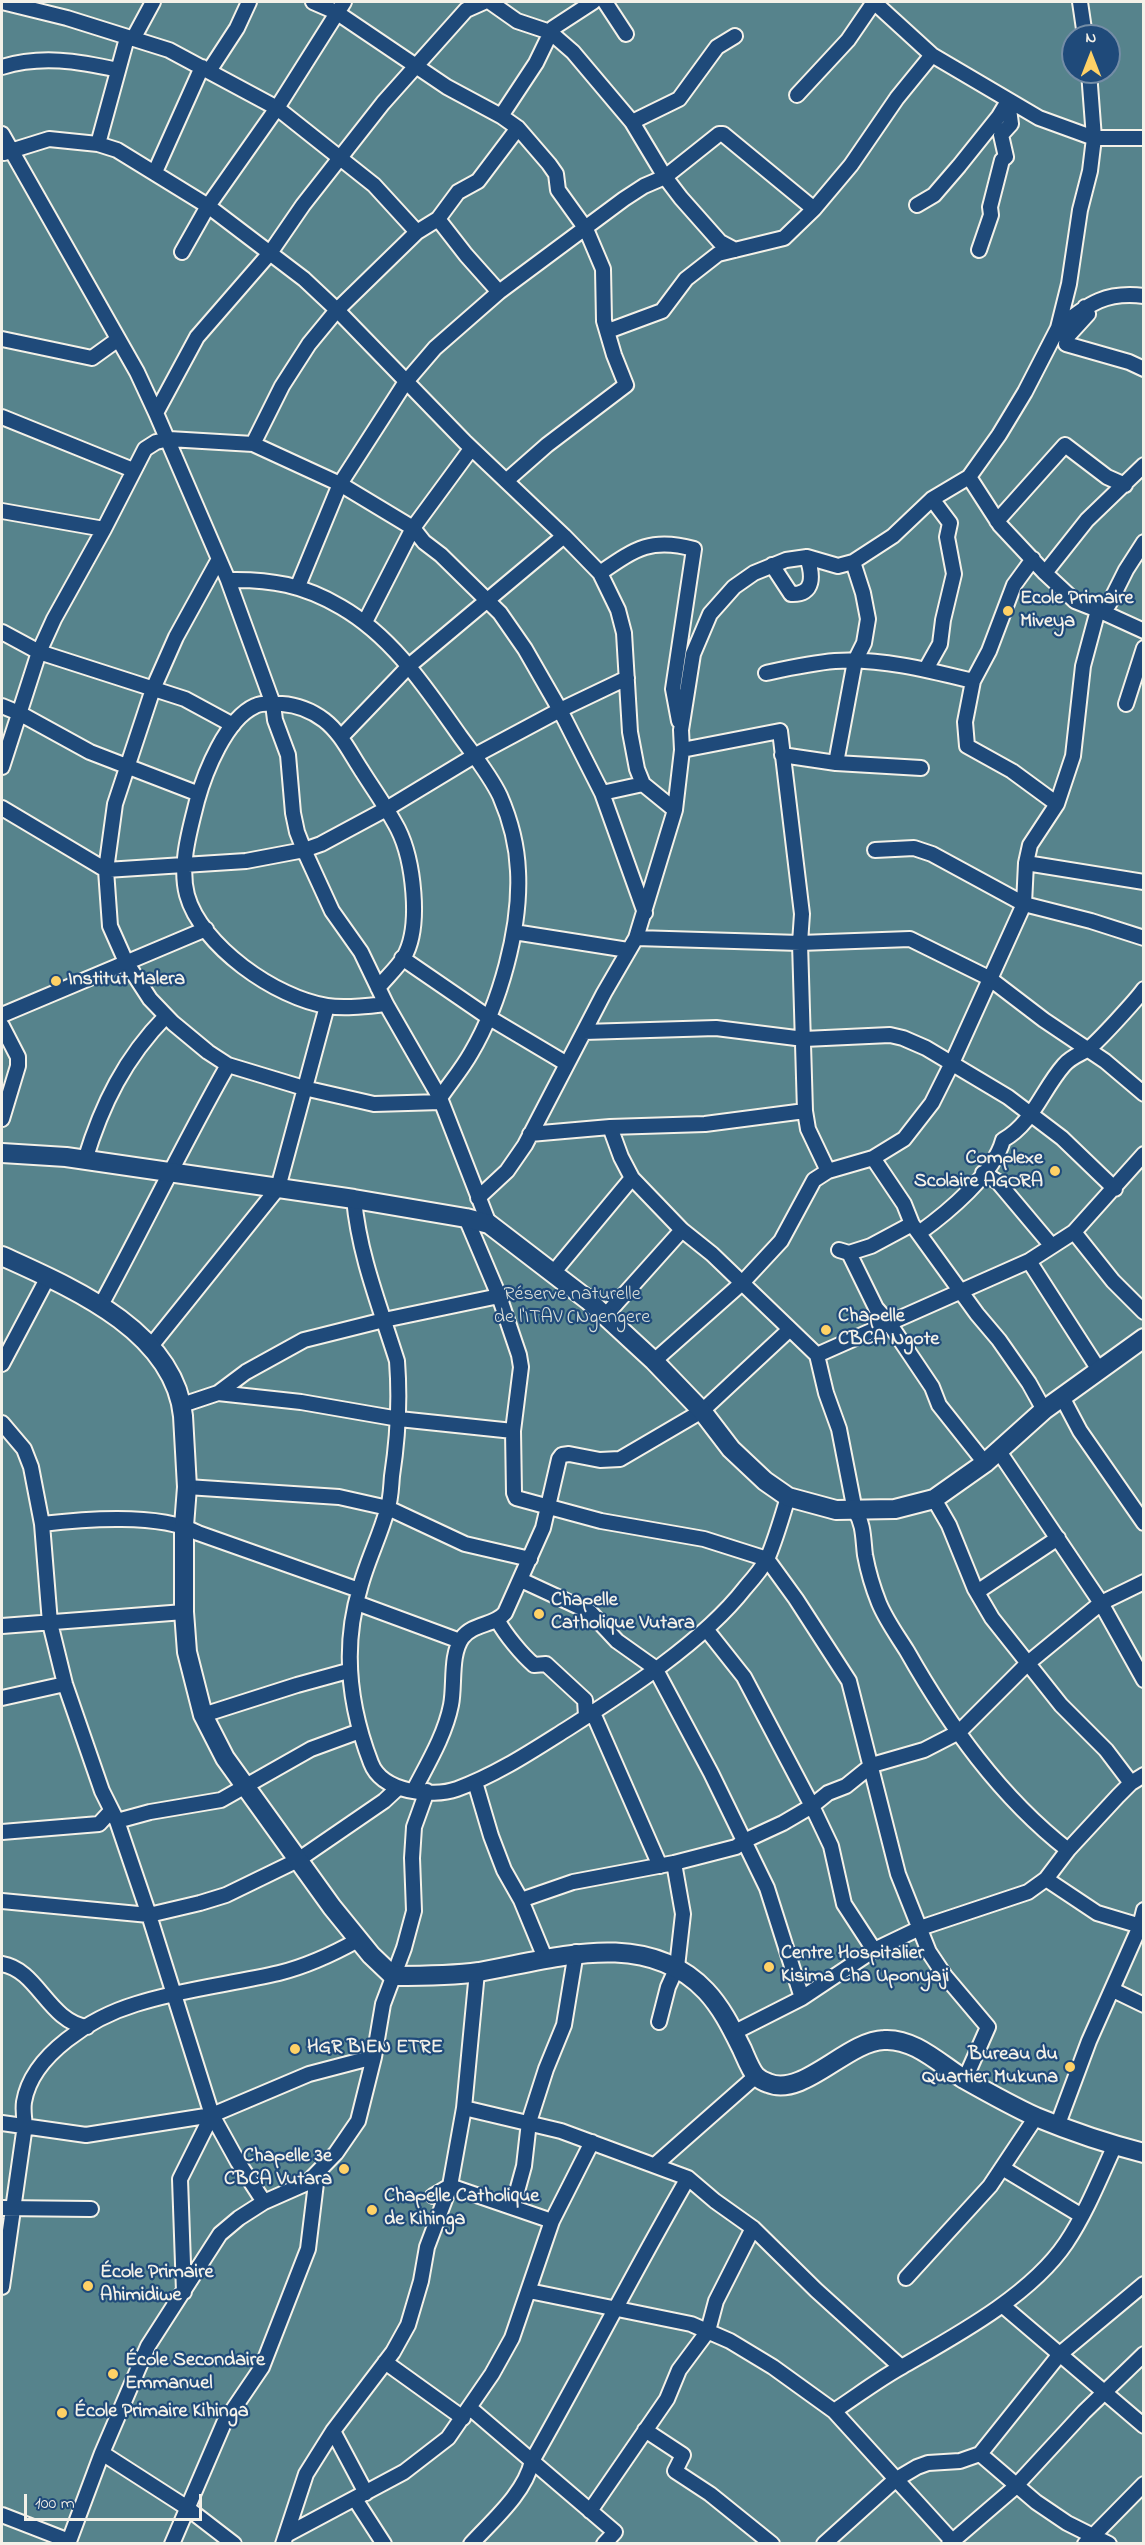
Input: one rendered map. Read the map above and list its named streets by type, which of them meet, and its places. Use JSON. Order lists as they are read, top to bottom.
{
  "parks": ["Réserve naturelle de l'ITAV (Ngengere"],
  "places": [
    "Ecole Primaire Miveya",
    "Institut Malera",
    "Complexe Scolaire AGORA",
    "Chapelle CBCA Ngote",
    "Chapelle Catholique Vutara",
    "Centre Hospitalier Kisima Cha Uponyaji",
    "HGR BIEN ETRE",
    "Bureau du Quartier Mukuna",
    "Chapelle 3e CBCA Vutara",
    "Chapelle Catholique de Kihinga",
    "École Primaire Ahimidiwe",
    "École Secondaire Emmanuel",
    "École Primaire Kihinga"
  ],
  "scale_bar": "100 m",
  "north": "top"
}
